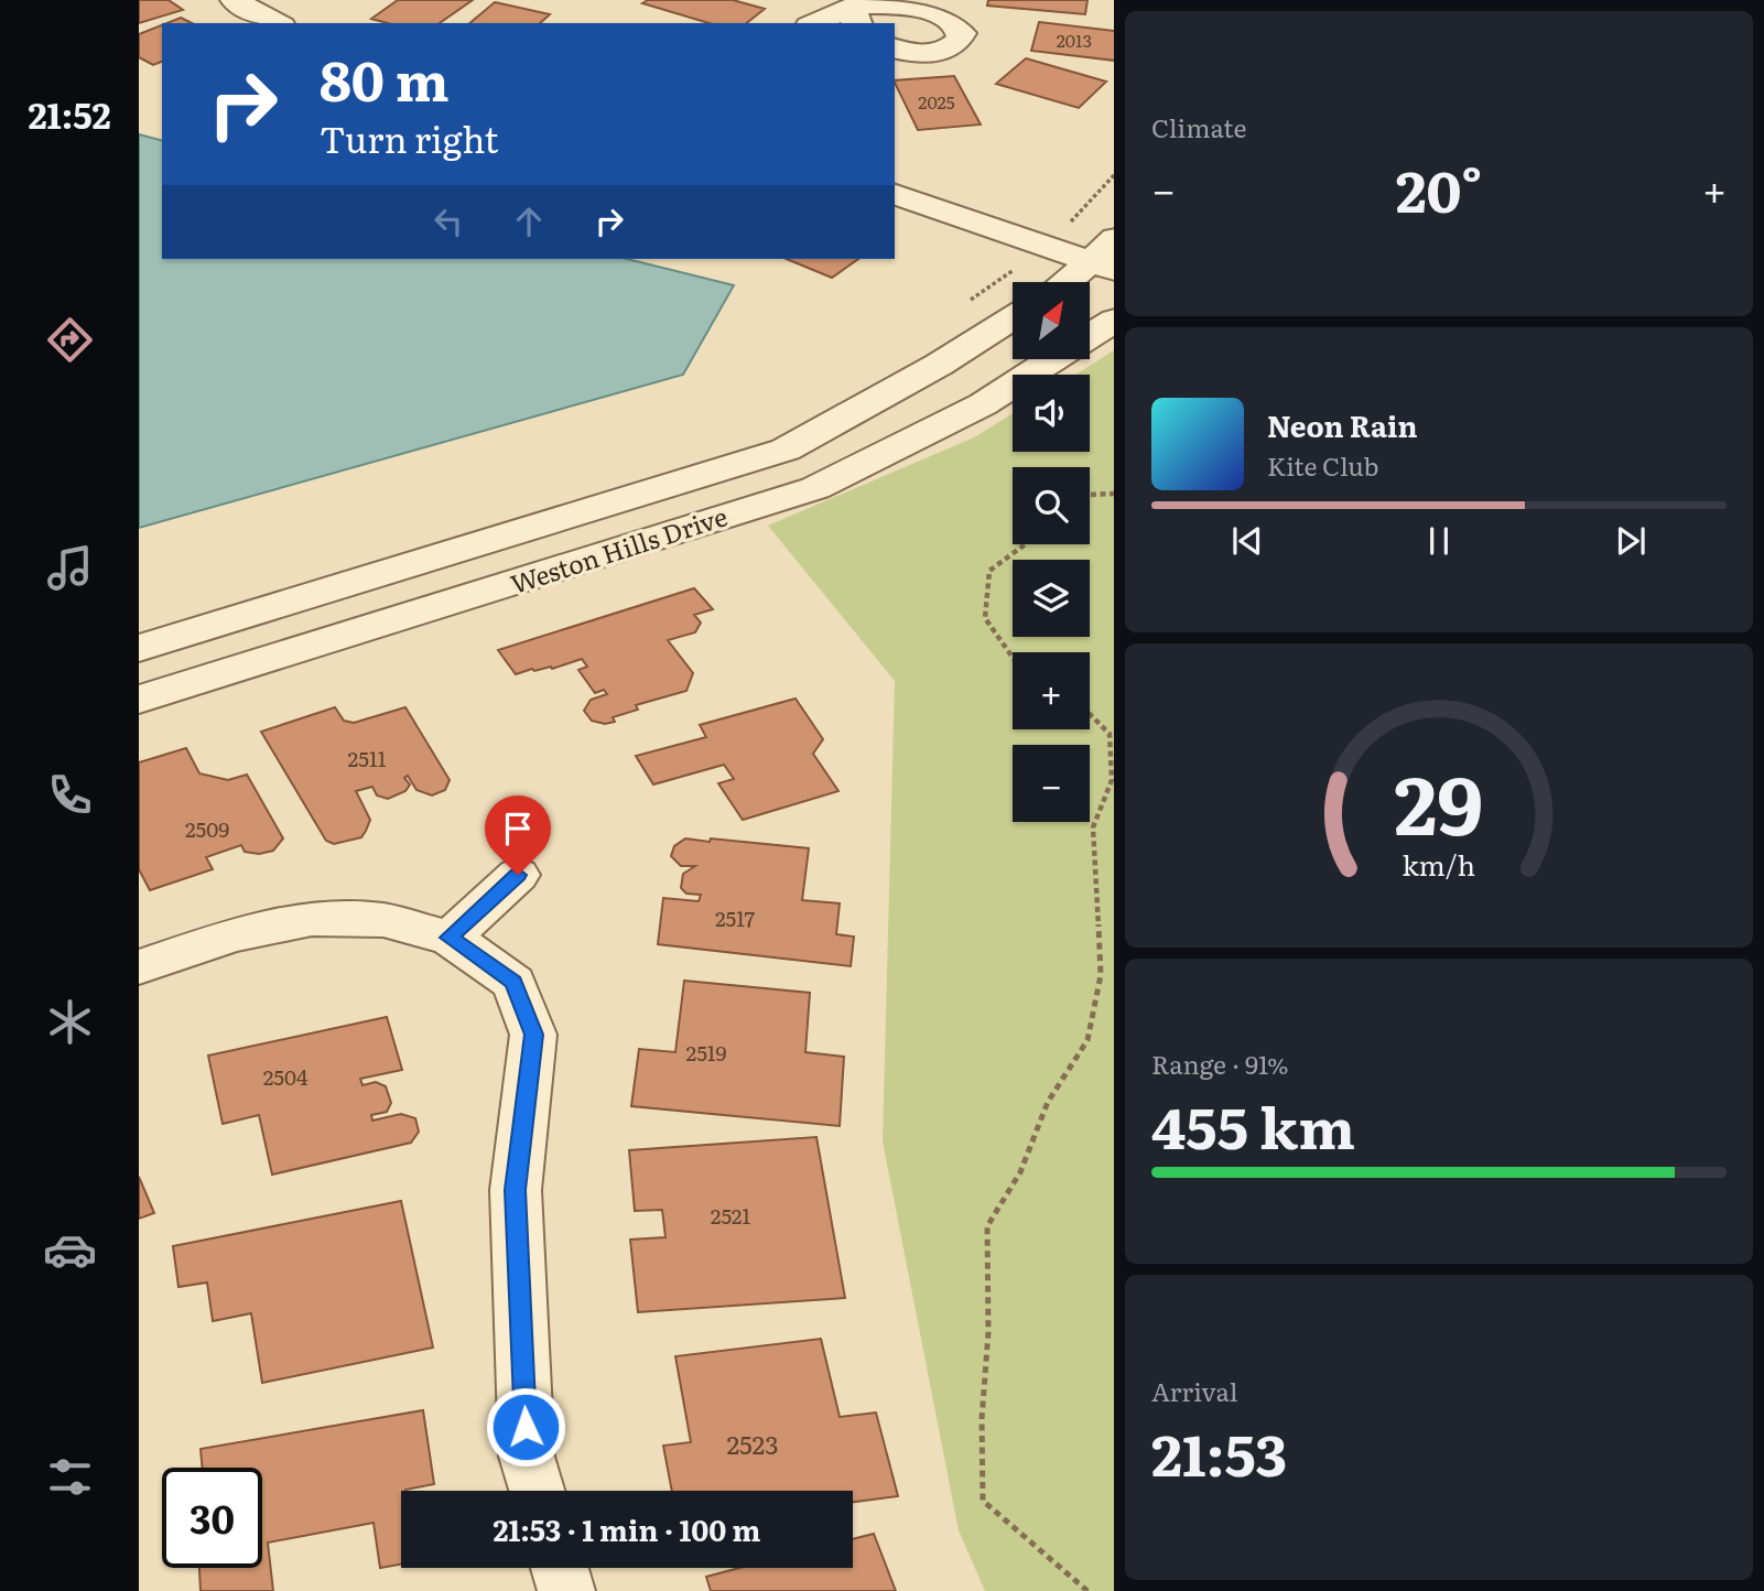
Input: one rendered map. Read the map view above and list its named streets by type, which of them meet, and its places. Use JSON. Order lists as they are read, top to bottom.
{
  "streets": {
    "street": ["Weston Hills Drive"]
  },
  "house_numbers": [
    "2013",
    "2025",
    "2511",
    "2509",
    "2517",
    "2519",
    "2504",
    "2521",
    "2523"
  ],
  "north": "top right",
  "page": {
    "tabs": "21:52",
    "tile": [
      "Climate",
      ["Range · 91%", "455 km"],
      ["Arrival", "21:53"]
    ],
    "turn": ["80 m", "Turn right"],
    "heat": ["−", "20°", "+"],
    "map_buttons": ["+", "−"],
    "song": ["Neon Rain", "Kite Club"],
    "limit": "30",
    "trip": "21:53 · 1 min · 100 m",
    "gauge": ["29", "km/h"]
  }
}
